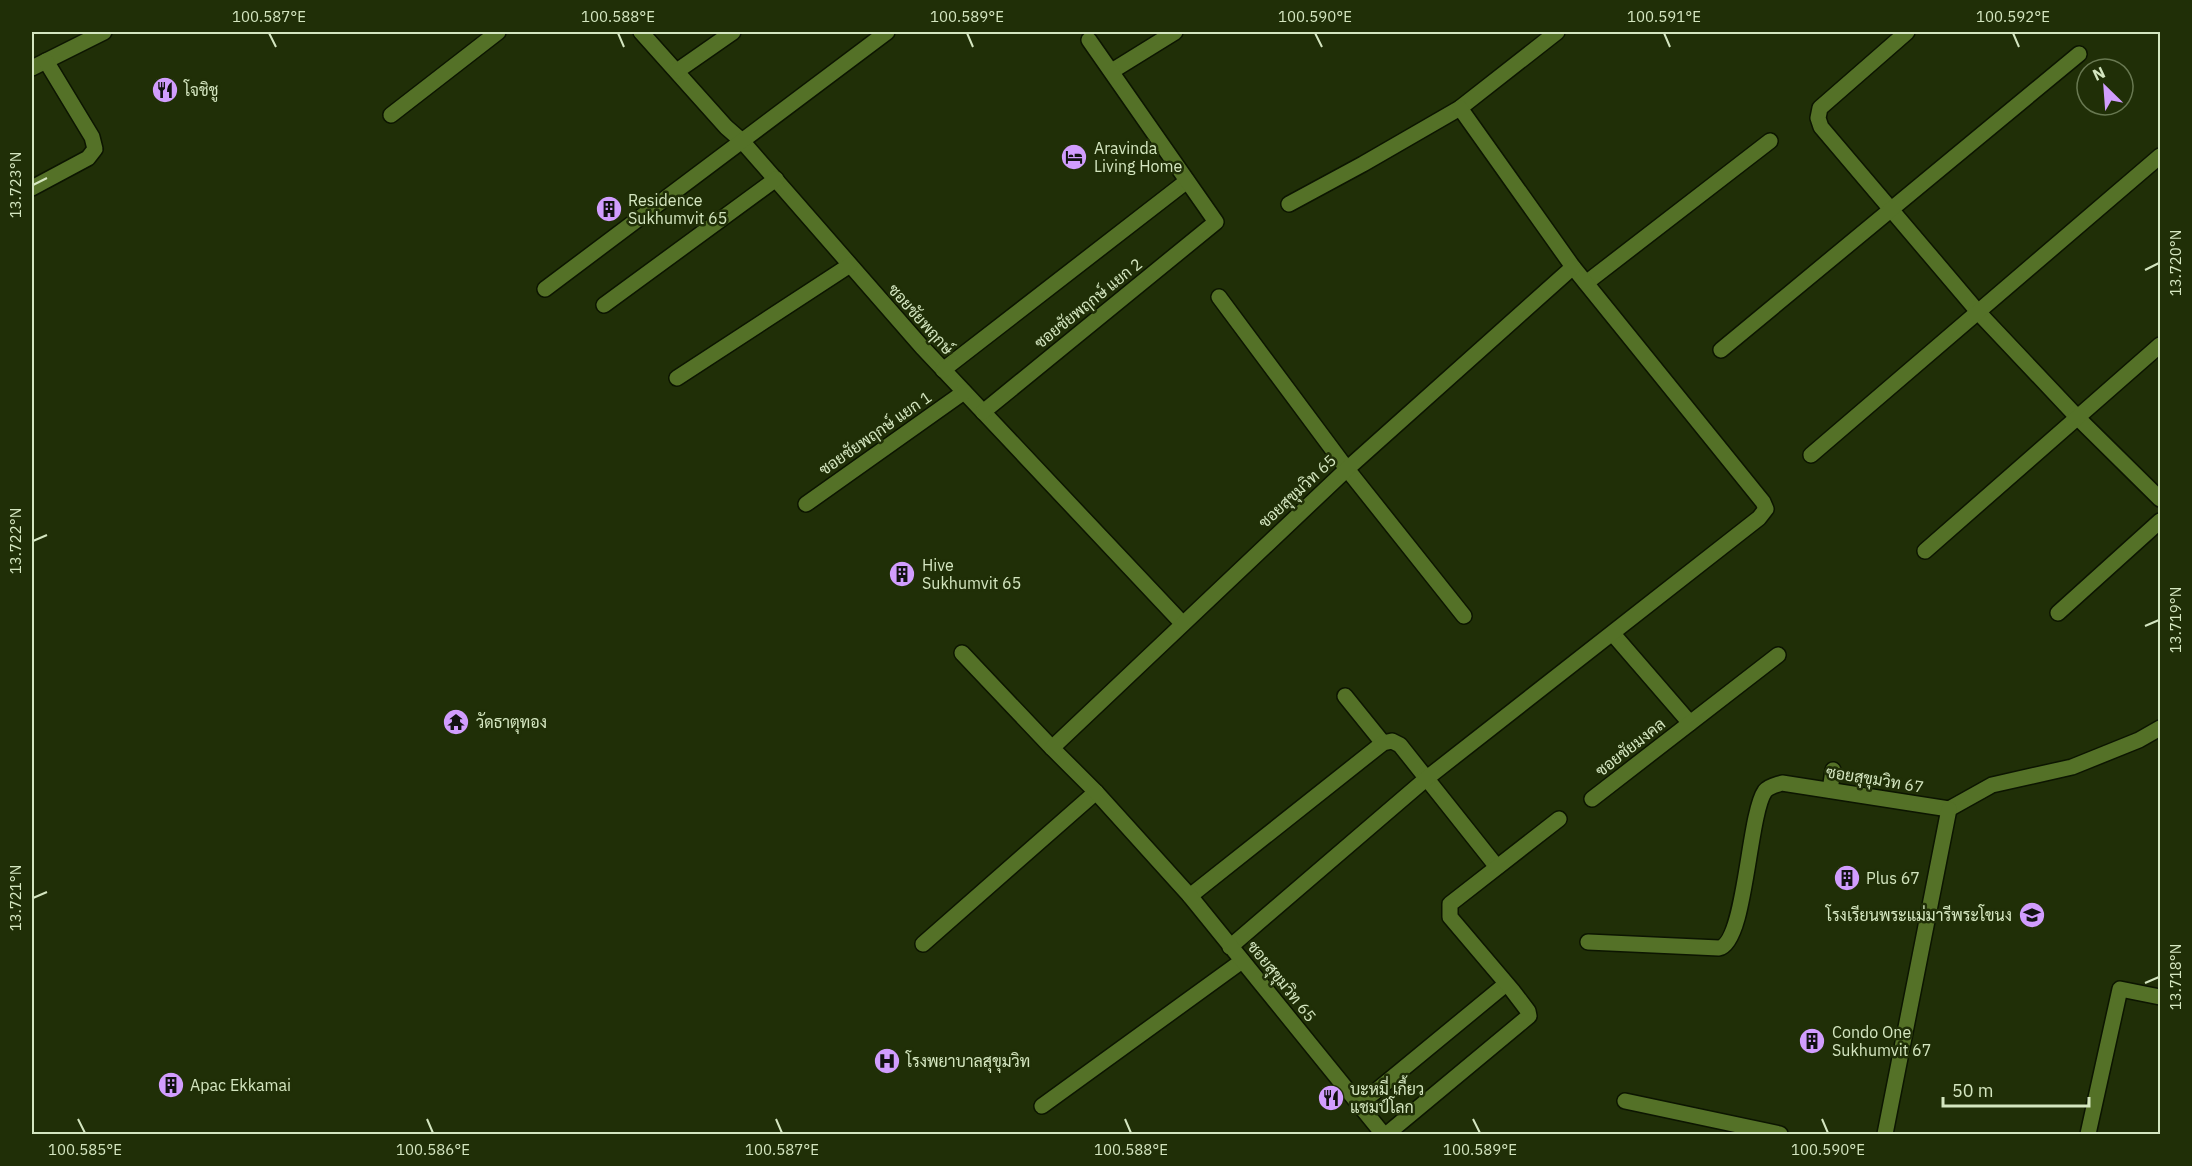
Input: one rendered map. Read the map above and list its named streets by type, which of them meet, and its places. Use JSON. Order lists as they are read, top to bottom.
{
  "streets": {
    "street": [
      "ซอยชัยพฤกษ์ แยก 2",
      "ซอยชัยพฤกษ์",
      "ซอยชัยพฤกษ์ แยก 1",
      "ซอยสุขุมวิท 65",
      "ซอยชัยมงคล",
      "ซอยสุขุมวิท 67"
    ]
  },
  "crossings": [
    ["ซอยชัยพฤกษ์ แยก 2", "ซอยชัยพฤกษ์"],
    ["ซอยชัยพฤกษ์", "ซอยชัยพฤกษ์ แยก 1"],
    ["ซอยชัยพฤกษ์", "ซอยสุขุมวิท 65"]
  ],
  "places": {
    "restaurant": ["โจชิชู", "บะหมี่ เกี้ยว แชมป์โลก"],
    "hotel": ["Aravinda Living Home"],
    "building": [
      "Residence Sukhumvit 65",
      "Hive Sukhumvit 65",
      "Plus 67",
      "Condo One Sukhumvit 67",
      "Apac Ekkamai"
    ],
    "temple": ["วัดธาตุทอง"],
    "school or university": ["โรงเรียนพระแม่มารีพระโขนง"],
    "hospital": ["โรงพยาบาลสุขุมวิท"]
  },
  "scale_bar": "50 m",
  "north": "top left",
  "coordinates": [
    "100.587°E",
    "100.588°E",
    "100.589°E",
    "100.590°E",
    "100.591°E",
    "100.592°E",
    "13.723°N",
    "13.720°N",
    "13.722°N",
    "13.719°N",
    "13.721°N",
    "13.718°N",
    "100.585°E",
    "100.586°E"
  ]
}
